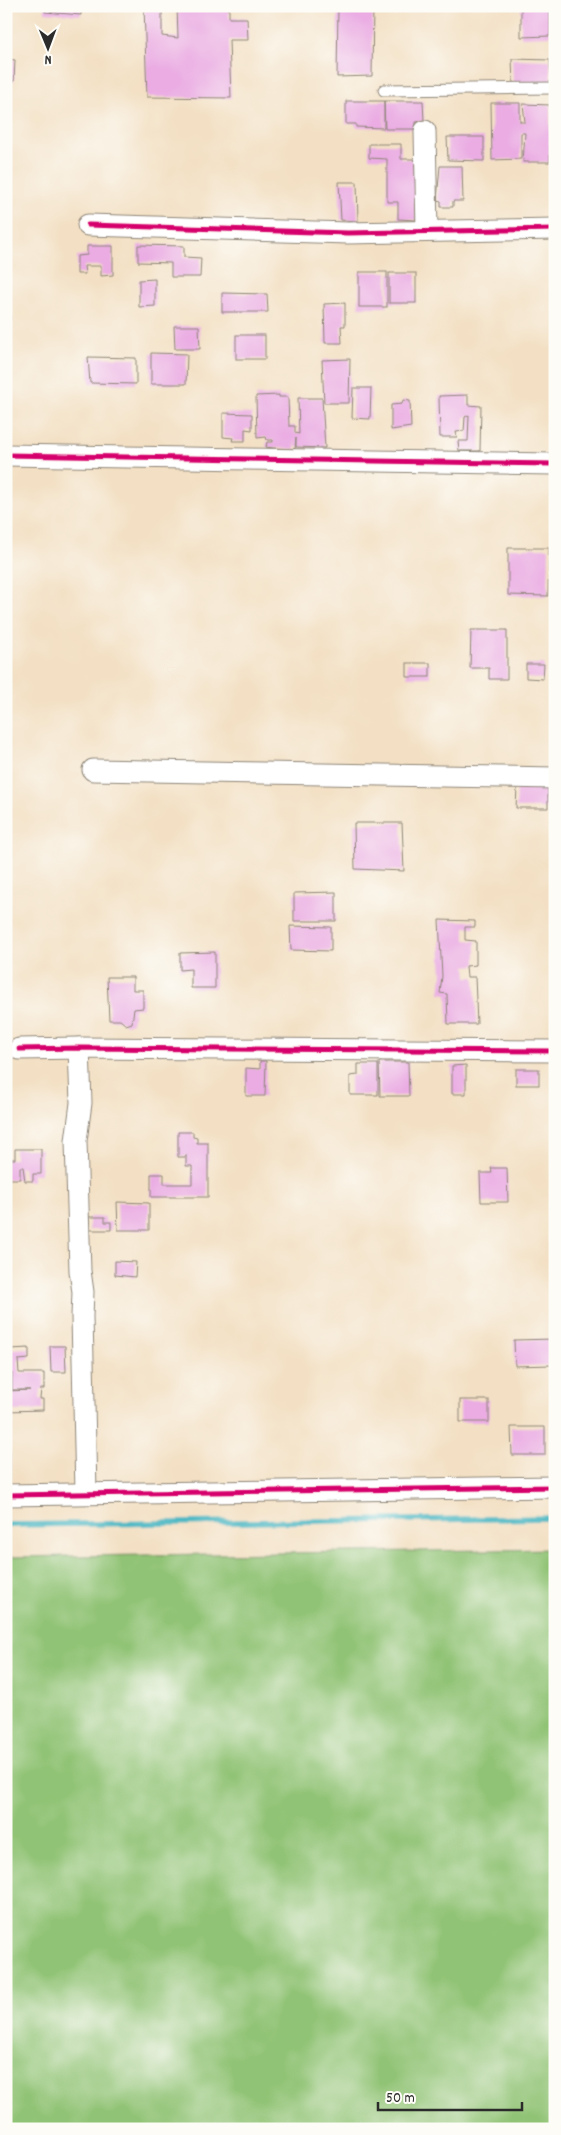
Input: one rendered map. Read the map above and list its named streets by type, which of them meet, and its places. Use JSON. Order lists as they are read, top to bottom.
{
  "scale_bar": "50 m",
  "north": "bottom"
}
